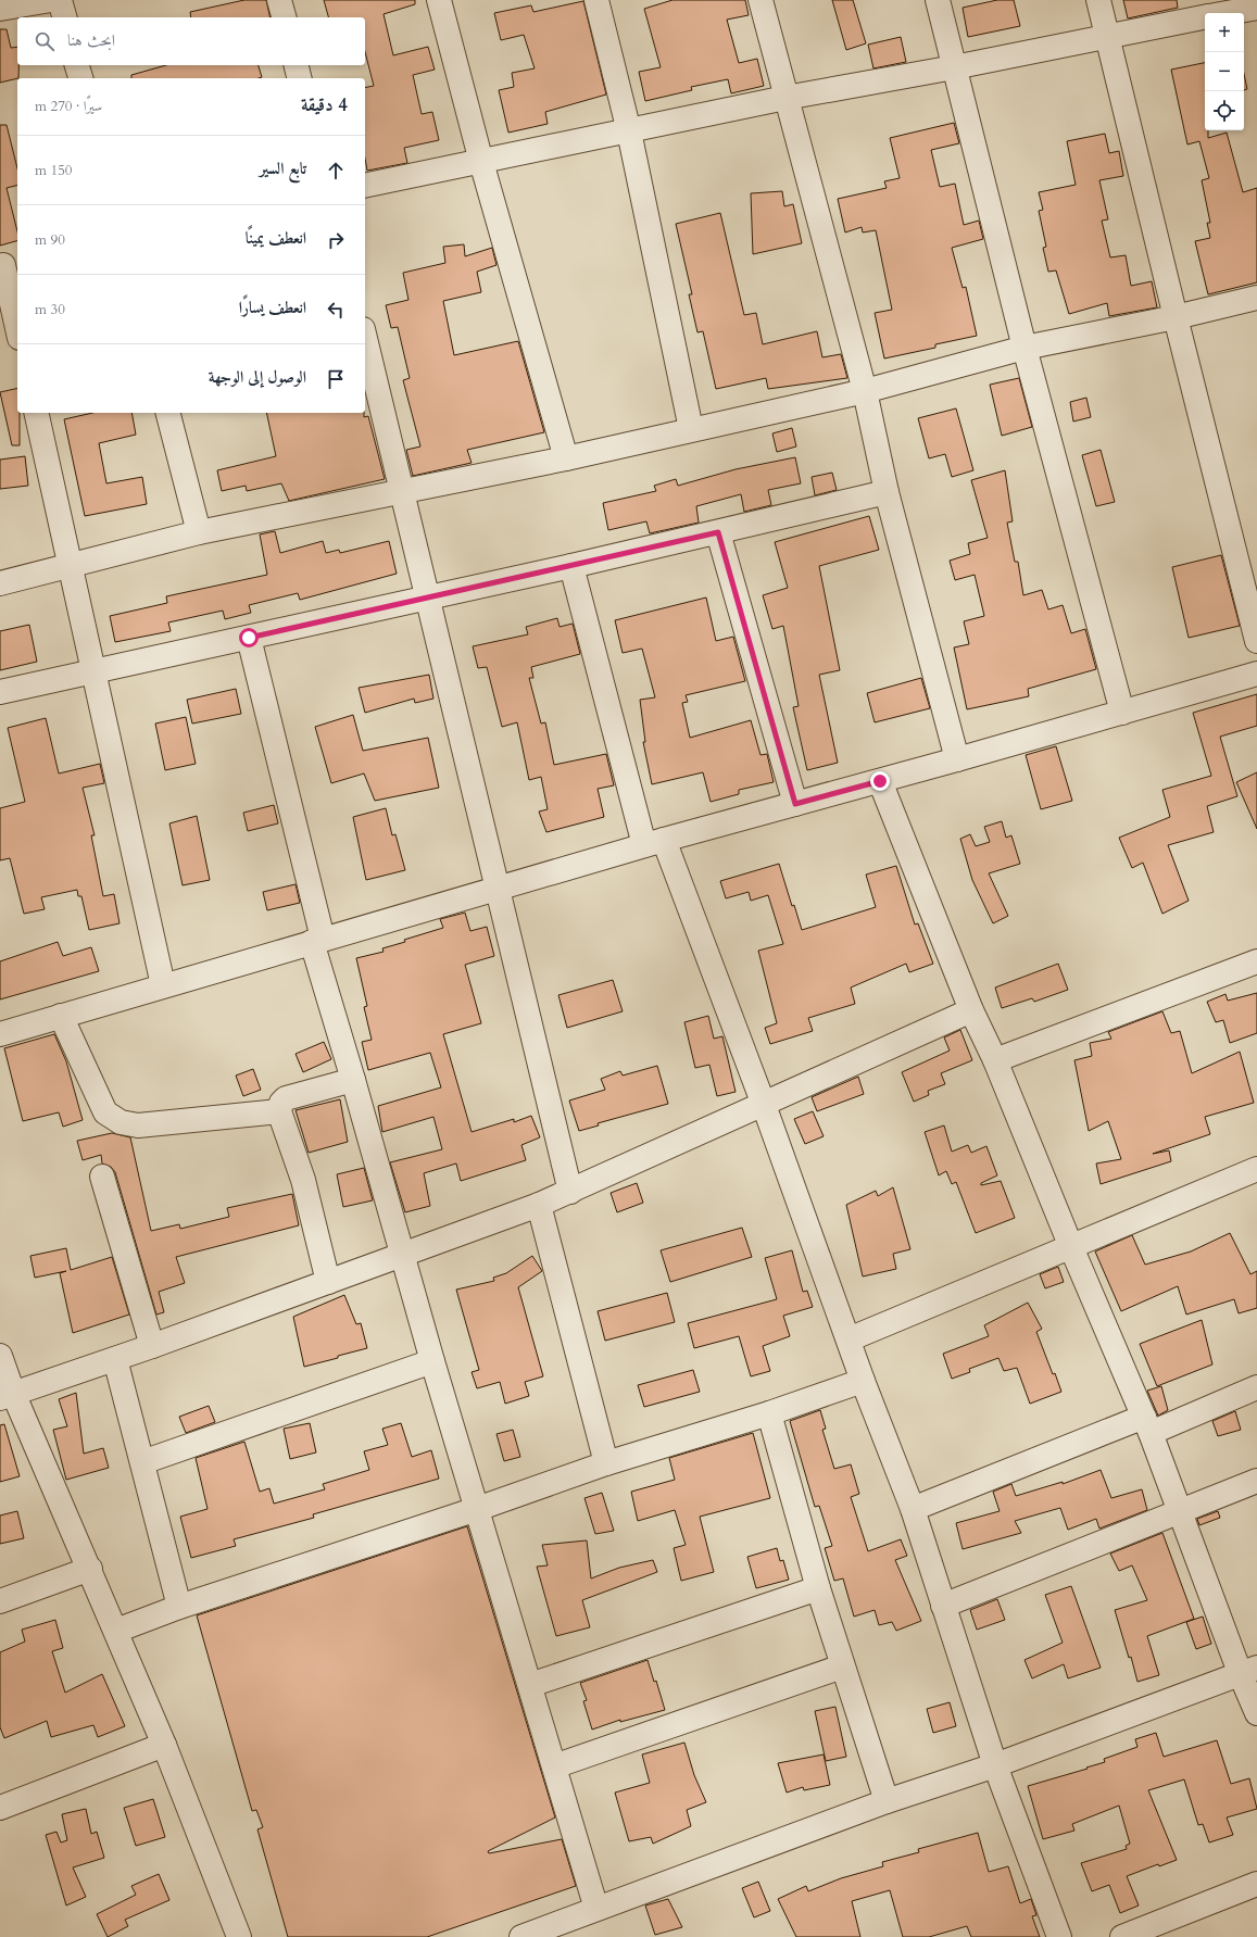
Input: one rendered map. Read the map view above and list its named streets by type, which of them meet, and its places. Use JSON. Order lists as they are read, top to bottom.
{
  "page": {
    "map_buttons": ["+", "−"],
    "search": "ابحث هنا",
    "heading": ["4 دقيقة", "سيرًا · 270 m"],
    "list": [
      ["تابع السير", "150 m"],
      ["انعطف يمينًا", "90 m"],
      ["انعطف يسارًا", "30 m"],
      "الوصول إلى الوجهة"
    ]
  }
}
